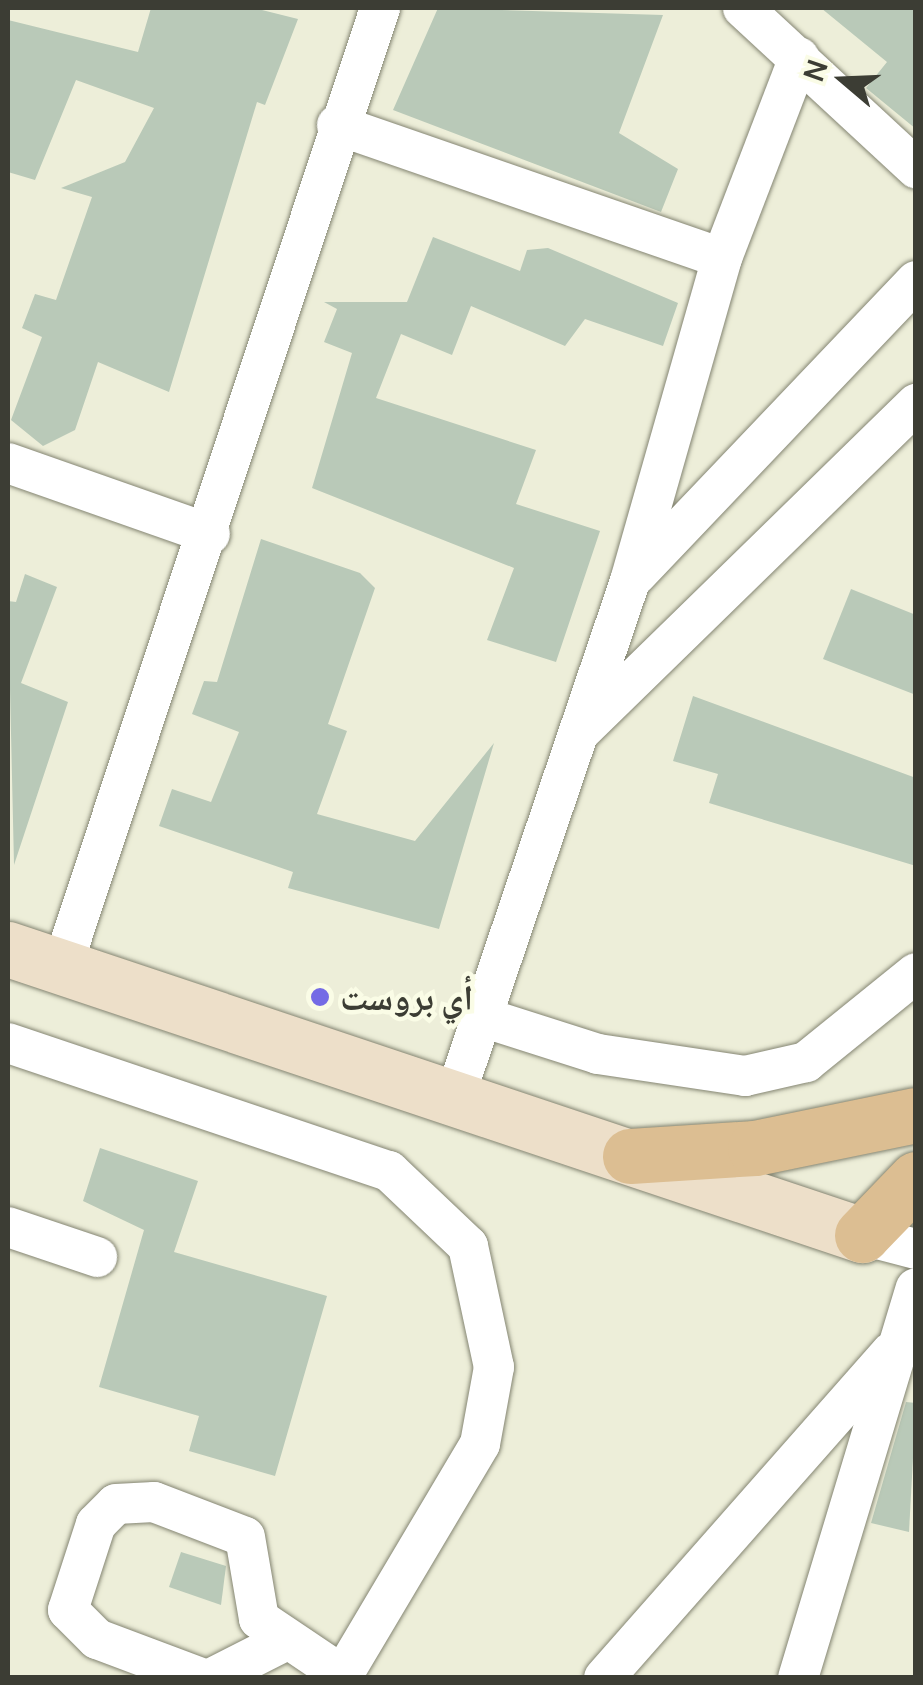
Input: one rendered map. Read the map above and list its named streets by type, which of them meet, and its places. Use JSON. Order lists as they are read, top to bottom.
{
  "places": ["أي بروست"],
  "north": "left"
}
